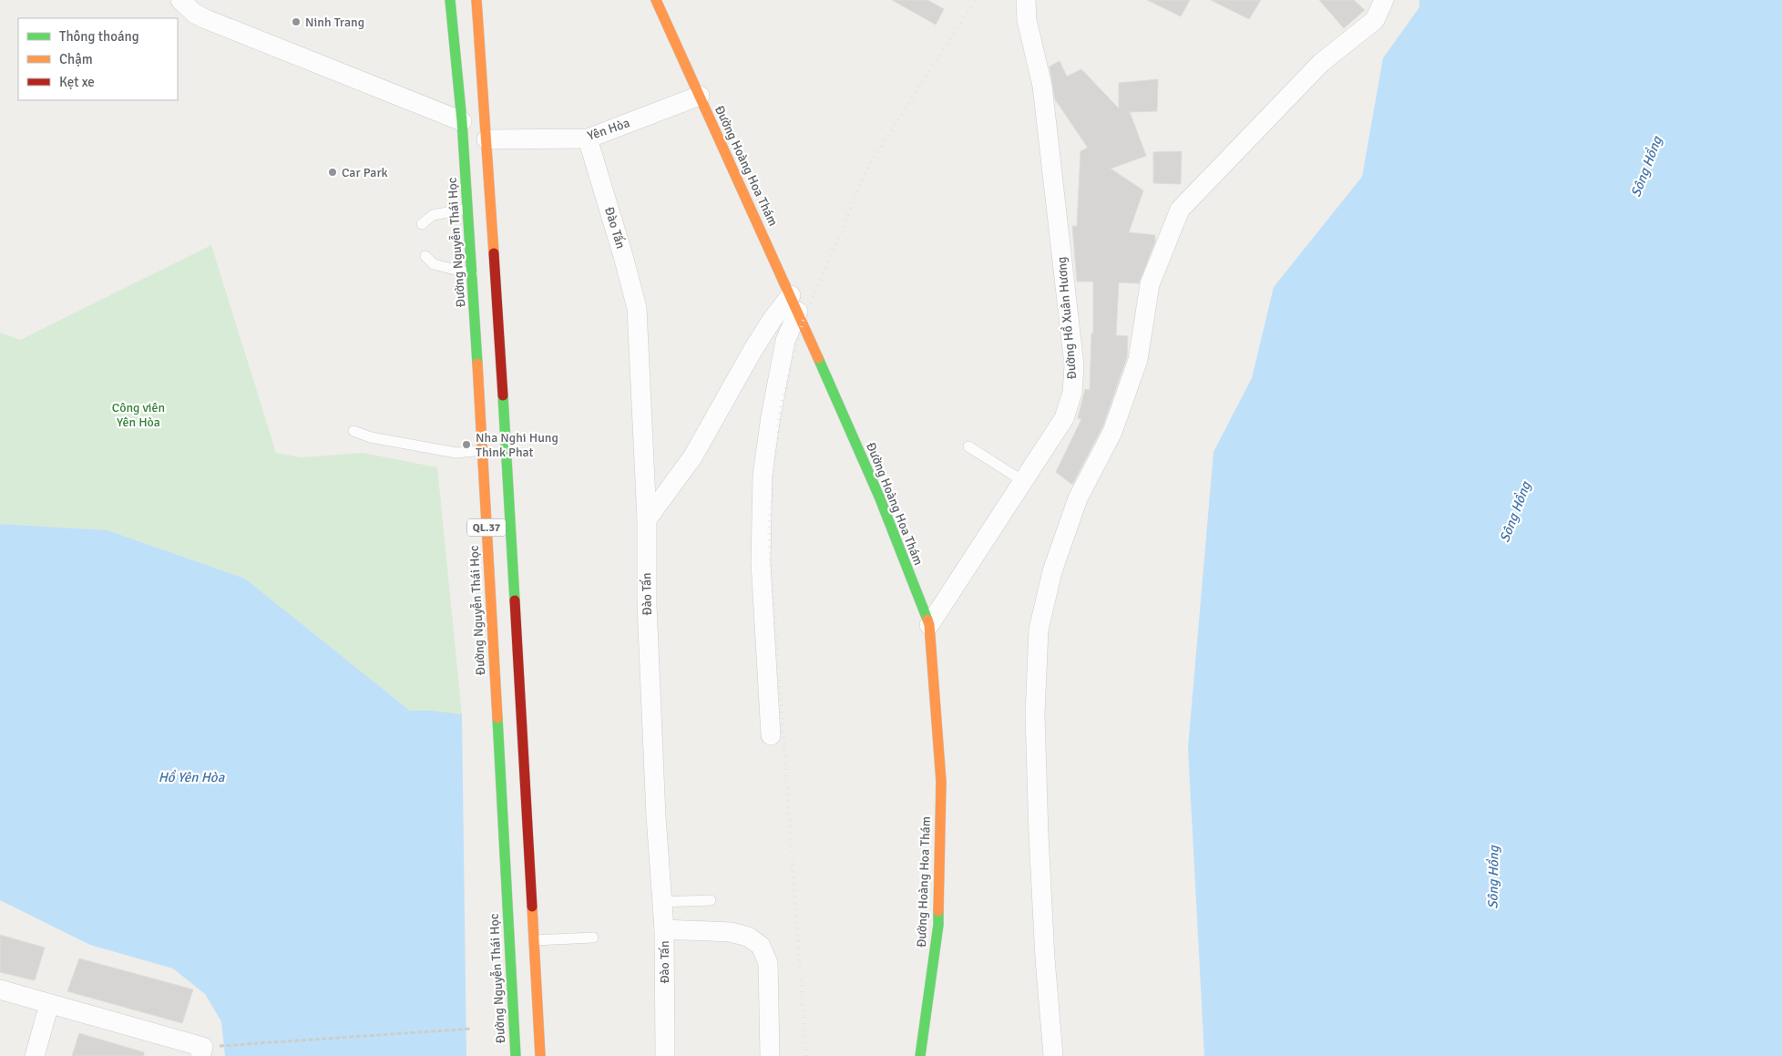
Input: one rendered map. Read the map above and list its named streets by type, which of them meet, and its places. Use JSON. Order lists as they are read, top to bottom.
{
  "streets": {
    "main road": ["Đường Hoàng Hoa Thám", "Đường Nguyễn Thái Học", "QL.37"],
    "street": ["Yên Hòa", "Đào Tấn", "Đường Hồ Xuân Hương"]
  },
  "crossings": [
    ["Yên Hòa", "Đường Hoàng Hoa Thám"],
    ["Yên Hòa", "Đào Tấn"],
    ["Yên Hòa", "Đường Nguyễn Thái Học"],
    ["Đường Hoàng Hoa Thám", "Đường Hồ Xuân Hương"]
  ],
  "water": ["Sông Hồng", "Hồ Yên Hòa"],
  "parks": ["Công viên Yên Hòa"],
  "places": ["Ninh Trang", "Car Park", "Nha Nghi Hung Think Phat"],
  "legend": ["Thông thoáng", "Chậm", "Kẹt xe"]
}
